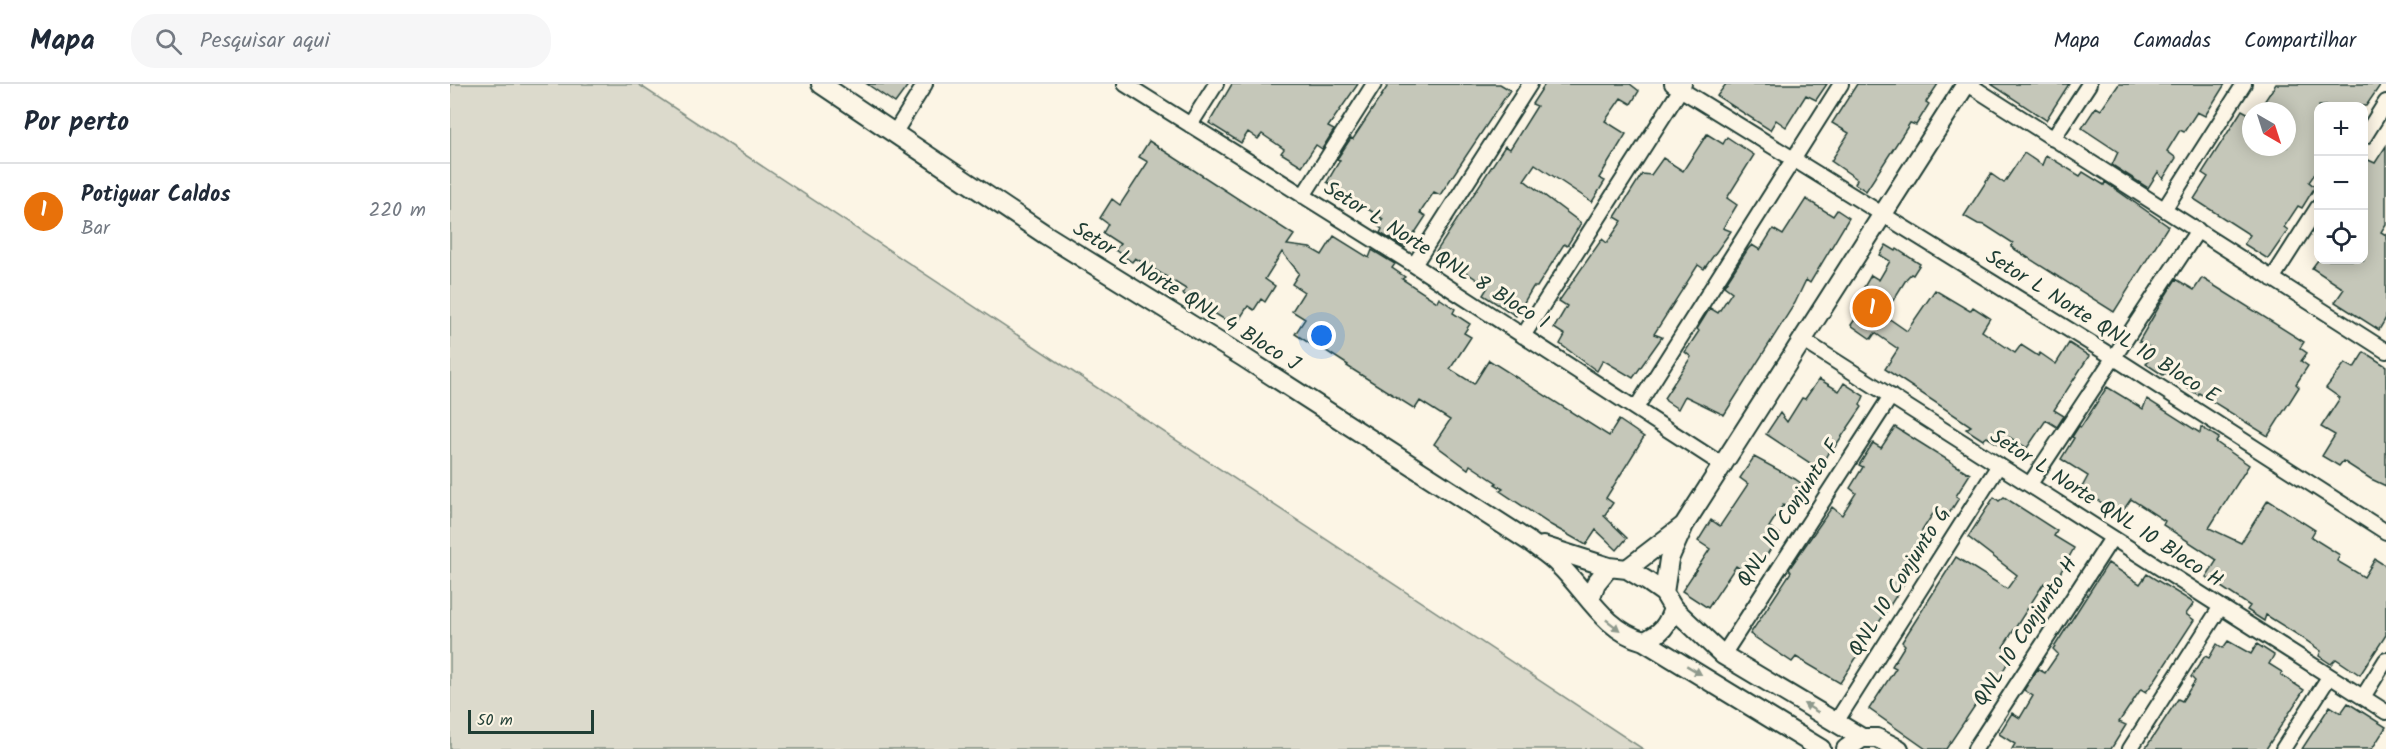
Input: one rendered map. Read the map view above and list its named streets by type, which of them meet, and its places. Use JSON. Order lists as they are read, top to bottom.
{
  "streets": {
    "main road": ["Setor L Norte QNL 4 Bloco J"],
    "street": [
      "Setor L Norte QNL 8 Bloco I",
      "Setor L Norte QNL 10 Bloco E",
      "Setor L Norte QNL 10 Bloco H",
      "QNL 10 Conjunto F",
      "QNL 10 Conjunto G",
      "QNL 10 Conjunto H"
    ]
  },
  "crossings": [
    ["Setor L Norte QNL 10 Bloco H", "QNL 10 Conjunto F"],
    ["Setor L Norte QNL 10 Bloco H", "QNL 10 Conjunto G"],
    ["Setor L Norte QNL 10 Bloco H", "QNL 10 Conjunto H"]
  ],
  "scale_bar": "50 m",
  "north": "bottom right",
  "page": {
    "header": "Mapa",
    "search": "Pesquisar aqui",
    "nav": ["Mapa", "Camadas", "Compartilhar"],
    "heading": "Por perto",
    "map_buttons": ["+", "−"],
    "list": [
      {
        "mark": "1",
        "name": "Potiguar Caldos",
        "note": "Bar",
        "value": "220 m"
      }
    ],
    "pins": "1",
    "scale": "50 m"
  }
}
